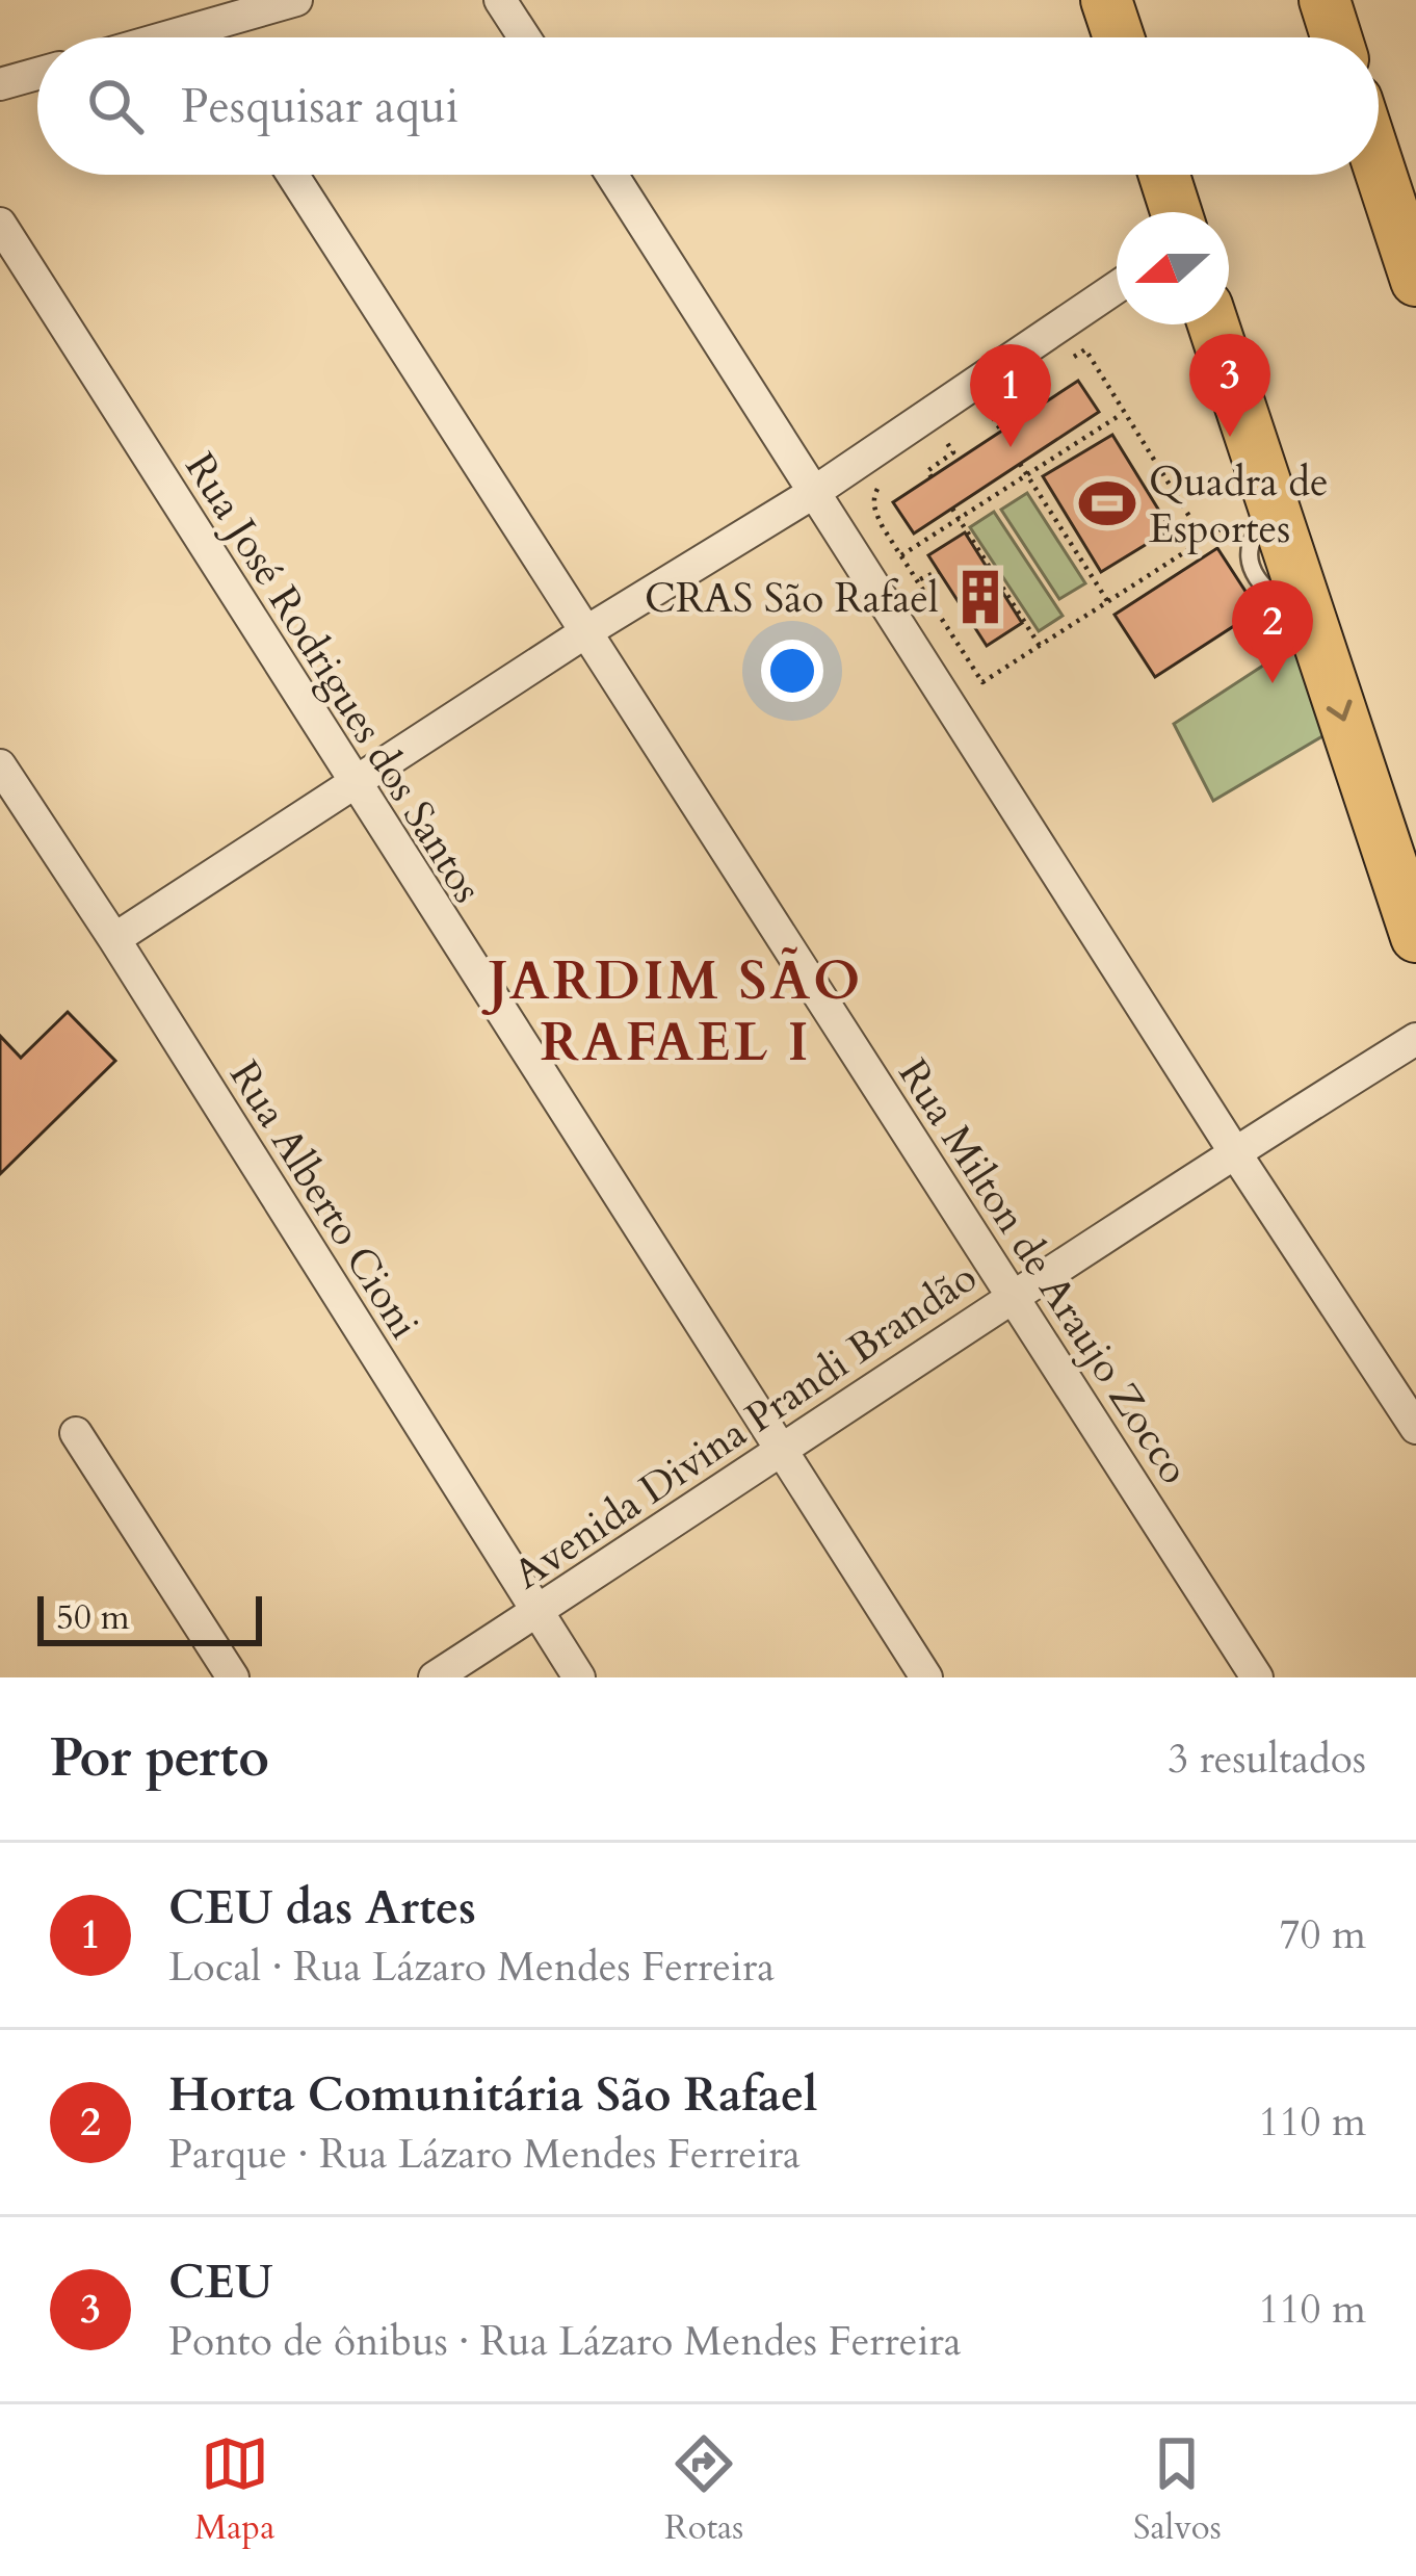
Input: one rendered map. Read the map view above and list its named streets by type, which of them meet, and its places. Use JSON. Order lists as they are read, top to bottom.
{
  "streets": {
    "street": [
      "Rua José Rodrigues dos Santos",
      "Rua Alberto Cioni",
      "Rua Milton de Araujo Zocco",
      "Avenida Divina Prandi Brandão"
    ]
  },
  "crossings": [
    ["Rua José Rodrigues dos Santos", "Avenida Divina Prandi Brandão"],
    ["Rua Alberto Cioni", "Avenida Divina Prandi Brandão"],
    ["Rua Milton de Araujo Zocco", "Avenida Divina Prandi Brandão"]
  ],
  "districts": ["JARDIM SÃO RAFAEL I"],
  "places": {
    "sports": ["Quadra de Esportes"],
    "building": ["CRAS São Rafael"]
  },
  "scale_bar": "50 m",
  "north": "left",
  "page": {
    "search": "Pesquisar aqui",
    "pins": ["3", "1", "2"],
    "scale": "50 m",
    "heading": ["Por perto", "3 resultados"],
    "list": [
      {
        "mark": "1",
        "name": "CEU das Artes",
        "note": "Local · Rua Lázaro Mendes Ferreira",
        "value": "70 m"
      },
      {
        "mark": "2",
        "name": "Horta Comunitária São Rafael",
        "note": "Parque · Rua Lázaro Mendes Ferreira",
        "value": "110 m"
      },
      {
        "mark": "3",
        "name": "CEU",
        "note": "Ponto de ônibus · Rua Lázaro Mendes Ferreira",
        "value": "110 m"
      }
    ],
    "nav": ["Mapa", "Rotas", "Salvos"]
  }
}
